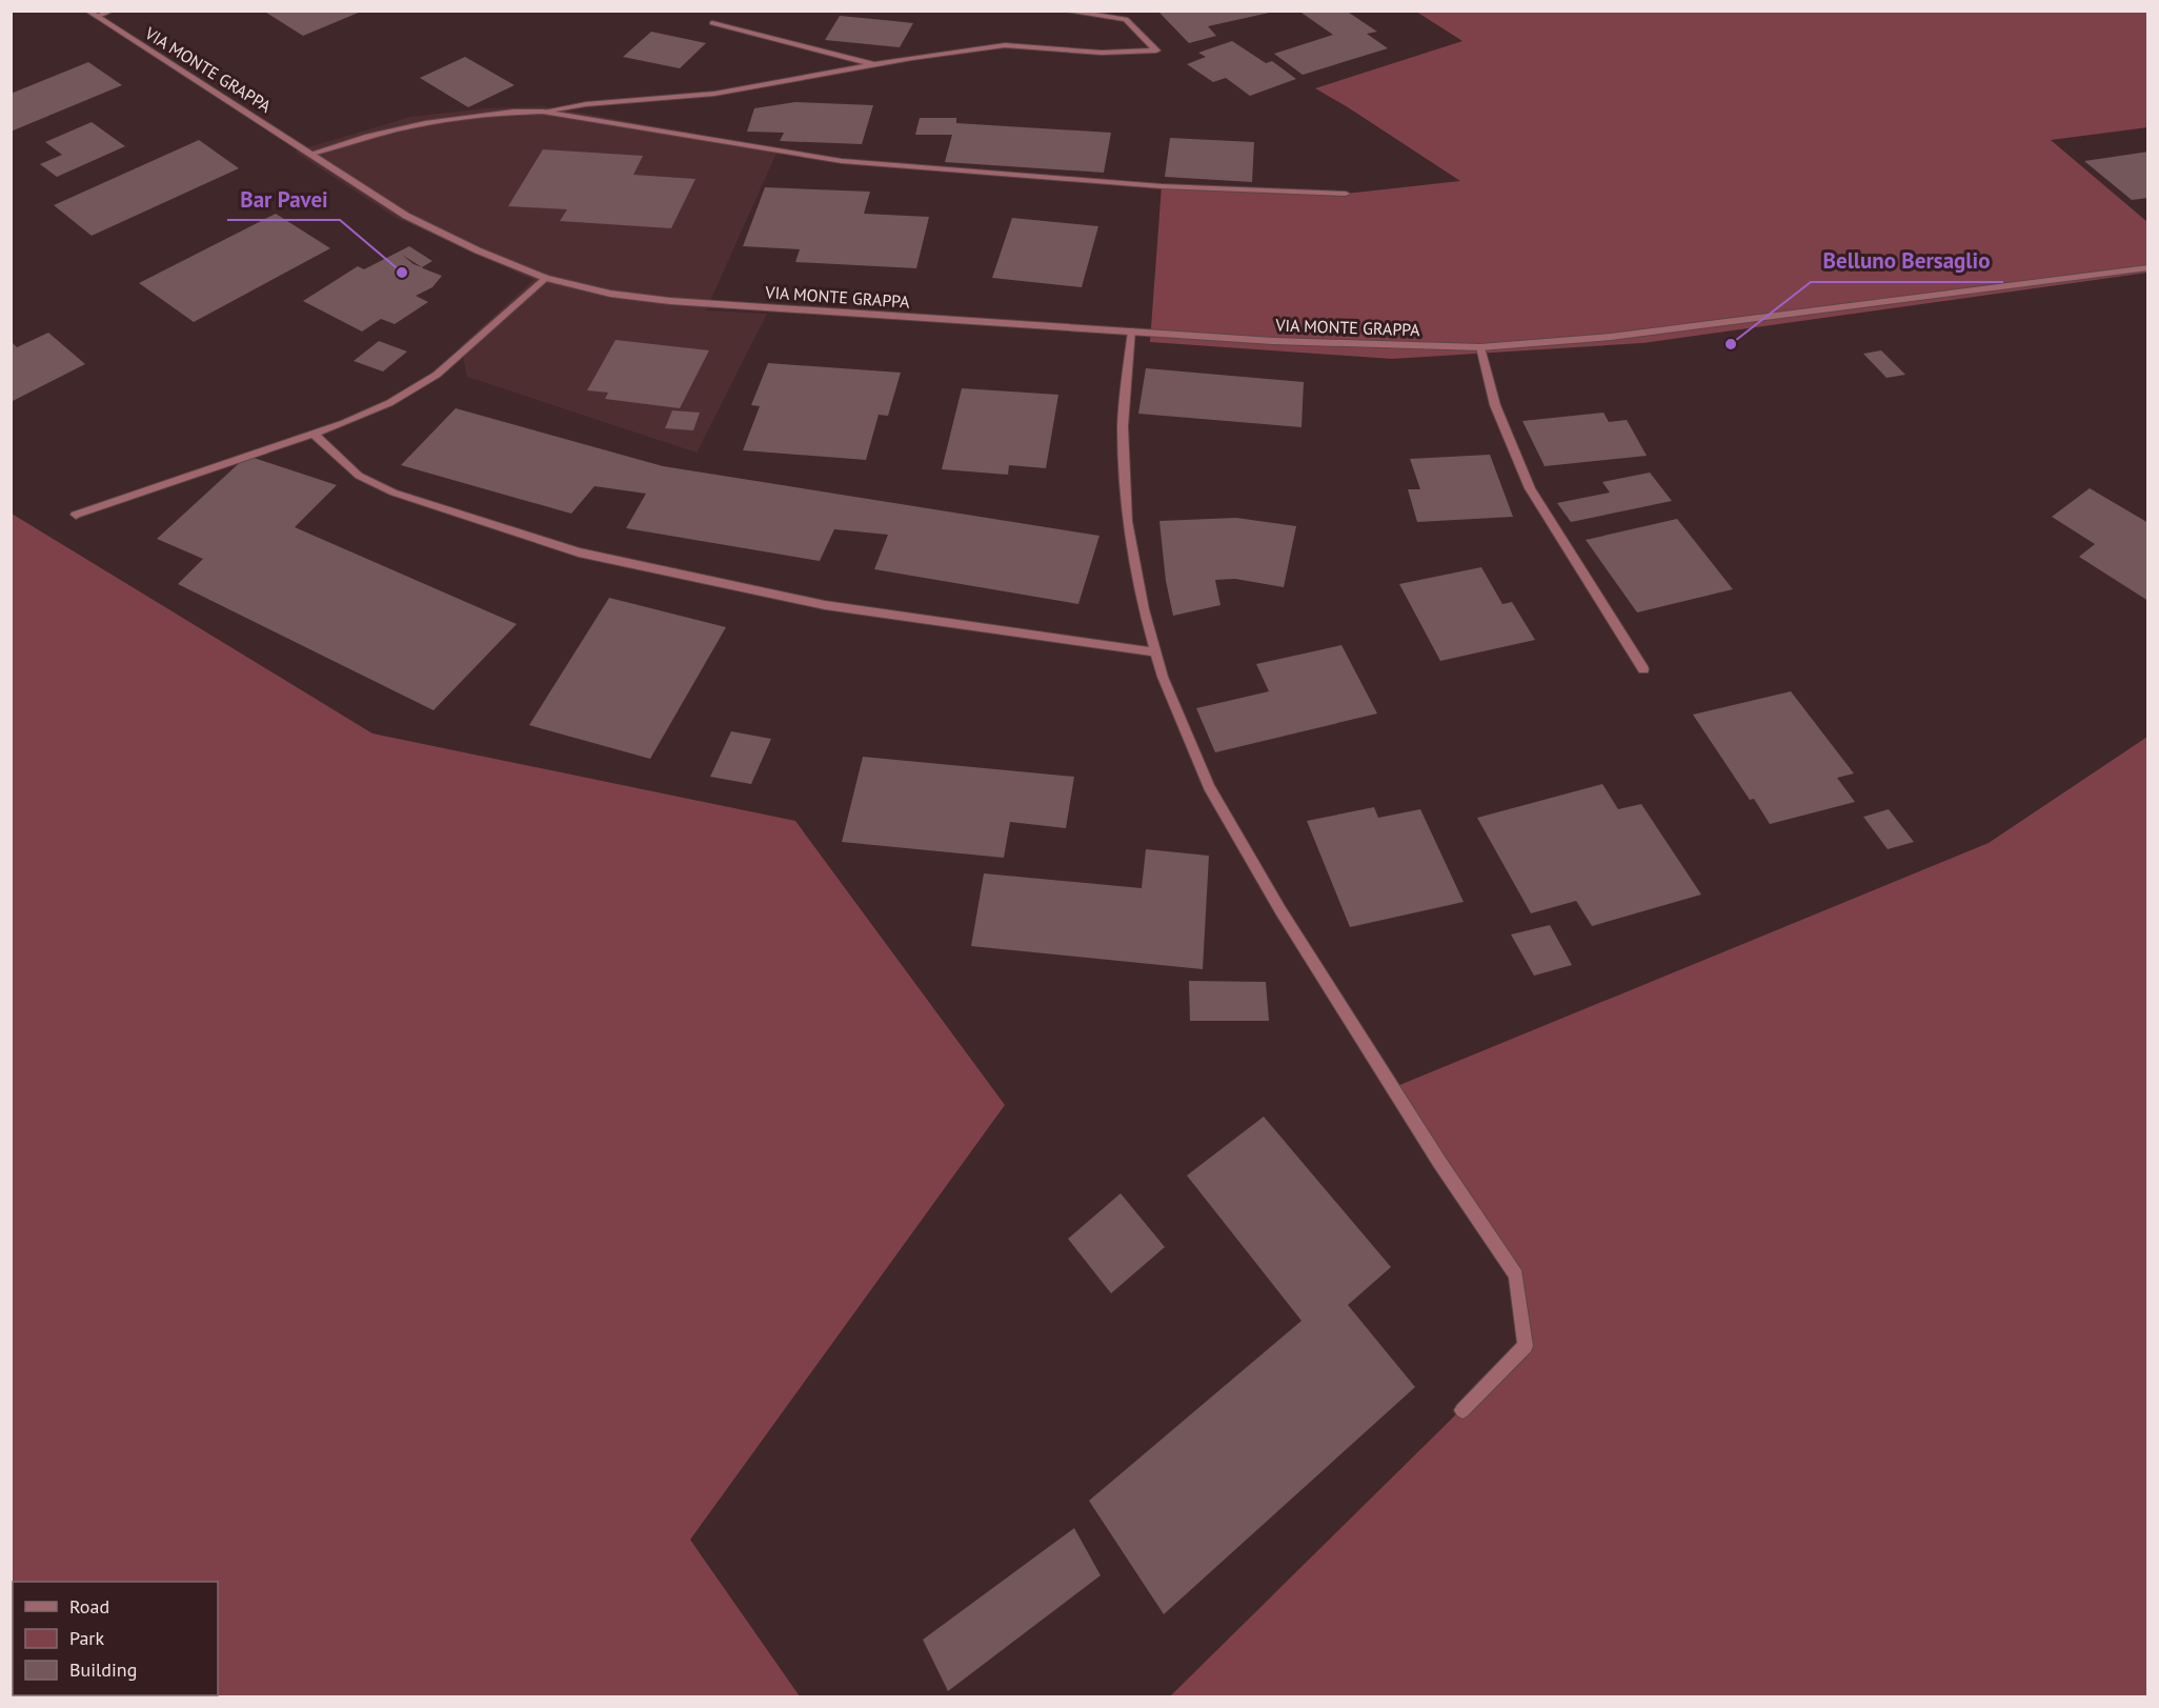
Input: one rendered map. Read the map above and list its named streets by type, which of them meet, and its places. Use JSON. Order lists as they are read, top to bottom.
{
  "streets": {
    "street": ["VIA MONTE GRAPPA"]
  },
  "places": ["Bar Pavei", "Belluno Bersaglio"],
  "legend": ["Road", "Park", "Building"]
}
